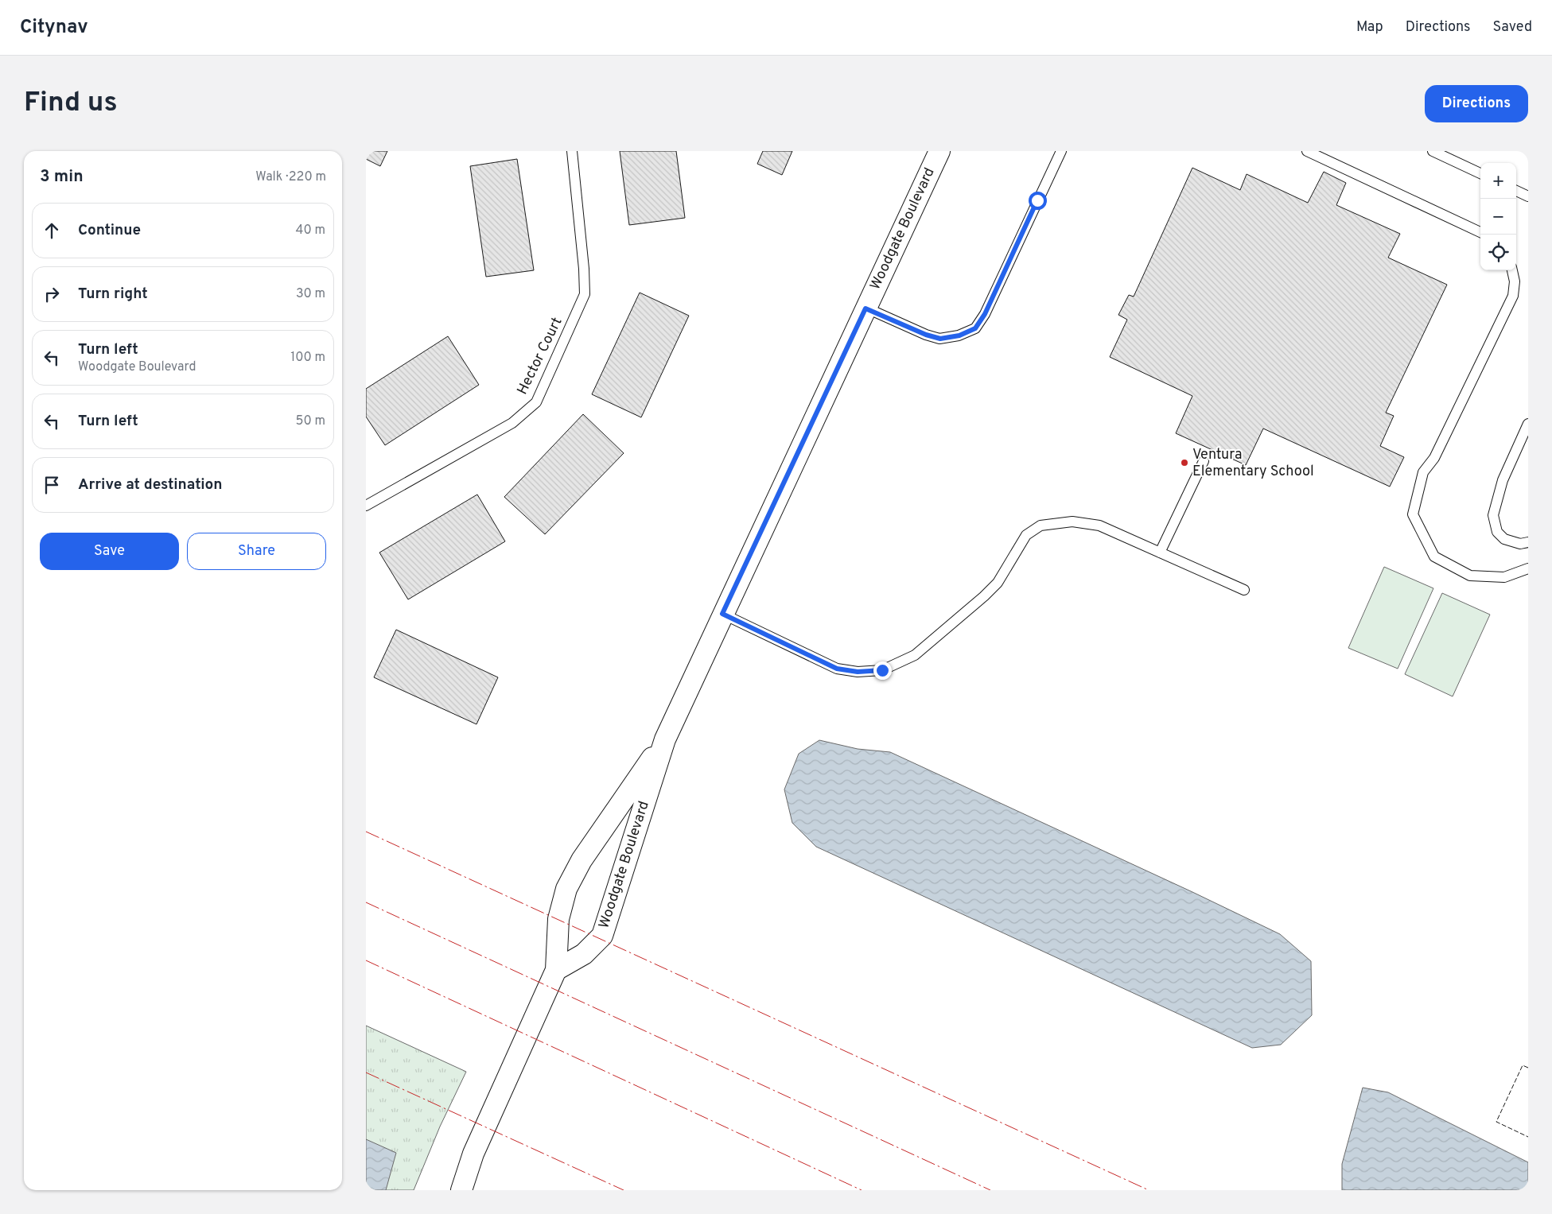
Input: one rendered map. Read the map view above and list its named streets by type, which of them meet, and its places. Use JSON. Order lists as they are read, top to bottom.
{
  "streets": {
    "street": ["Woodgate Boulevard"],
    "lane": ["Hector Court"]
  },
  "places": ["Ventura Elementary School"],
  "page": {
    "header": "Citynav",
    "nav": ["Map", "Directions", "Saved"],
    "buttons": [
      "Directions",
      ["Save", "Share"]
    ],
    "title": "Find us",
    "heading": ["3 min", "Walk · 220 m"],
    "map_buttons": ["+", "−"],
    "list": [
      ["Continue", "40 m"],
      ["Turn right", "30 m"],
      ["Turn left", "Woodgate Boulevard", "100 m"],
      ["Turn left", "50 m"],
      "Arrive at destination"
    ]
  }
}
